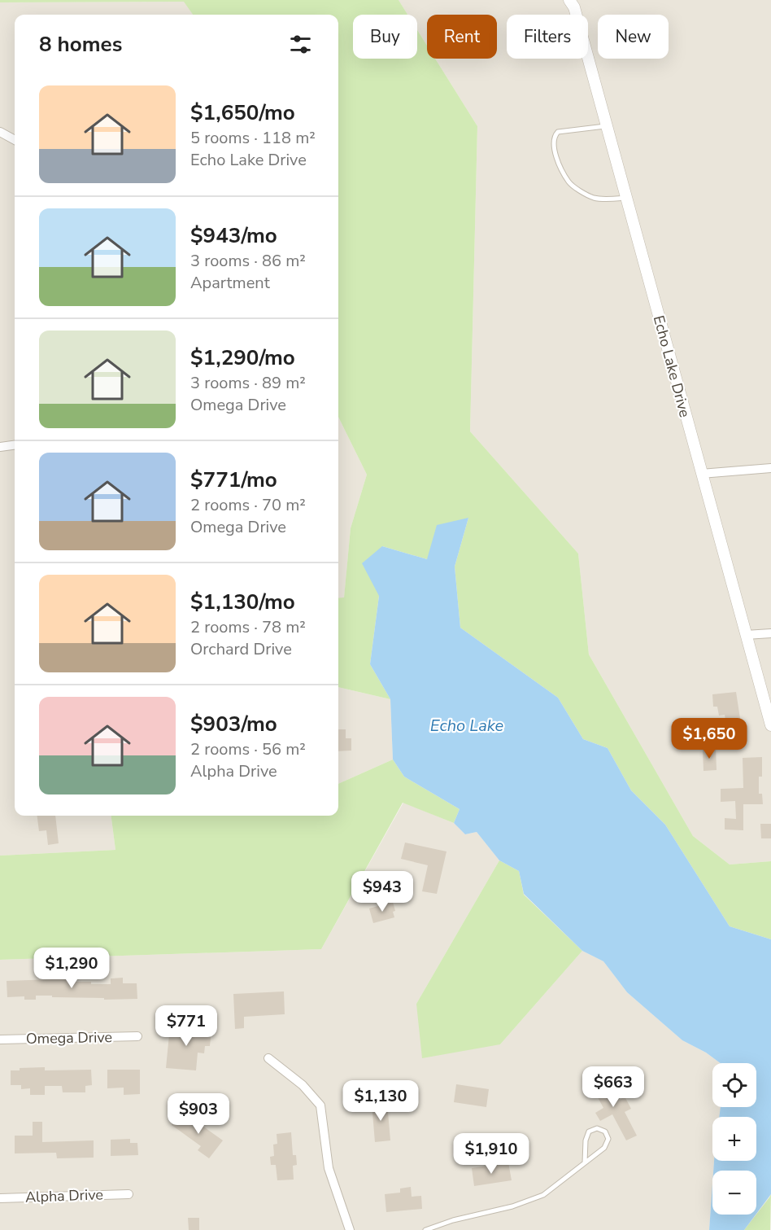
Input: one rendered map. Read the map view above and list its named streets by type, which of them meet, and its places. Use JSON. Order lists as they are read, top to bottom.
{
  "streets": {
    "street": ["Echo Lake Drive", "Omega Drive", "Alpha Drive"]
  },
  "water": ["Echo Lake"],
  "page": {
    "chip": [
      "Buy",
      "Rent",
      "Filters",
      "New"
    ],
    "heading": "8 homes",
    "list": [
      {
        "name": "$1,650/mo",
        "note": "5 rooms · 118 m² · Echo Lake Drive"
      },
      {
        "name": "$943/mo",
        "note": "3 rooms · 86 m² · Apartment"
      },
      {
        "name": "$1,290/mo",
        "note": "3 rooms · 89 m² · Omega Drive"
      },
      {
        "name": "$771/mo",
        "note": "2 rooms · 70 m² · Omega Drive"
      },
      {
        "name": "$1,130/mo",
        "note": "2 rooms · 78 m² · Orchard Drive"
      },
      {
        "name": "$903/mo",
        "note": "2 rooms · 56 m² · Alpha Drive"
      }
    ],
    "price": [
      "$1,650",
      "$943",
      "$1,290",
      "$771",
      "$663",
      "$1,130",
      "$903",
      "$1,910"
    ],
    "map_buttons": ["+", "−"]
  }
}
